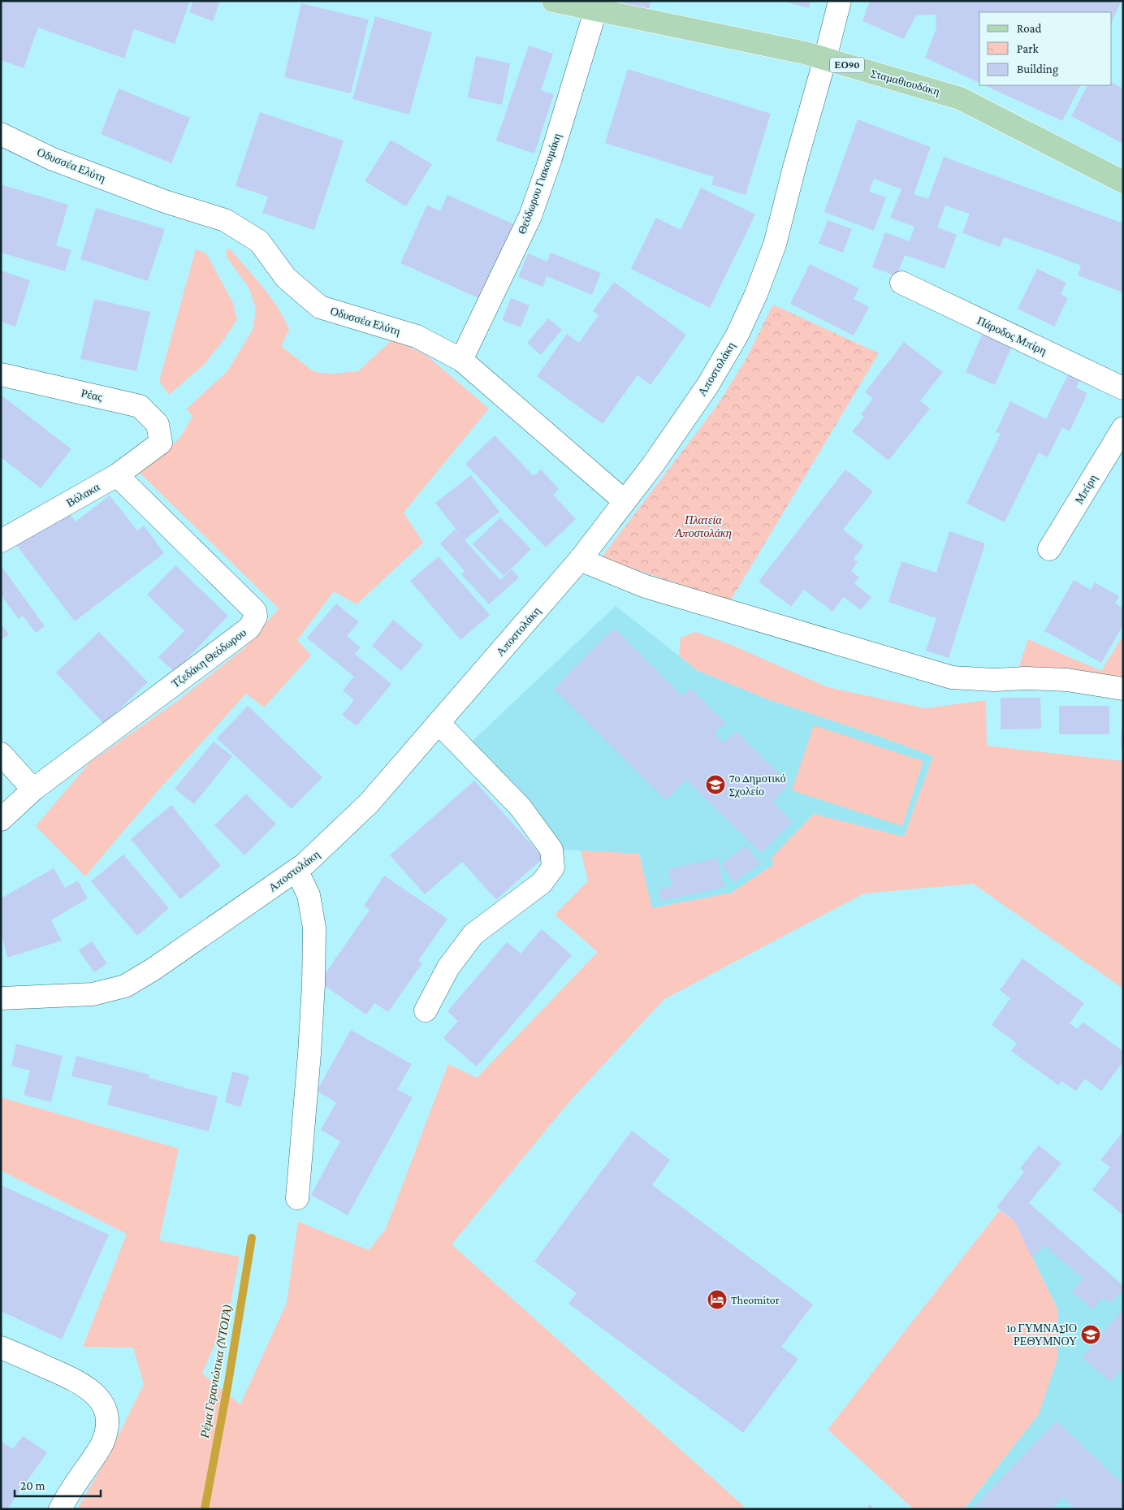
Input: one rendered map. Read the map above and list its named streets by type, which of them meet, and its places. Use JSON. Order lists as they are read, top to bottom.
{
  "streets": {
    "main road": ["ΕΟ90", "Σταμαθιουδάκη"],
    "street": [
      "Οδυσσέα Ελύτη",
      "Θεόδωρου Γιακουμάκη",
      "Πάροδος Μπίρη",
      "Αποστολάκη",
      "Ρέας",
      "Μπίρη",
      "Βόλακα",
      "Τζεδάκη Θεόδωρου"
    ]
  },
  "crossings": [
    ["Σταμαθιουδάκη", "Θεόδωρου Γιακουμάκη"],
    ["Σταμαθιουδάκη", "Αποστολάκη"],
    ["Οδυσσέα Ελύτη", "Θεόδωρου Γιακουμάκη"],
    ["Οδυσσέα Ελύτη", "Αποστολάκη"],
    ["Ρέας", "Βόλακα"],
    ["Βόλακα", "Τζεδάκη Θεόδωρου"]
  ],
  "water": ["Ρέμα Γερανιώτικα (ΝΤΟΓΑ)"],
  "parks": ["Πλατεία Αποστολάκη"],
  "places": {
    "school or university": ["7ο Δημοτικό Σχολείο", "1ο ΓΥΜΝΑΣΙΟ ΡΕΘΥΜΝΟΥ"],
    "hotel": ["Theomitor"]
  },
  "legend": ["Road", "Park", "Building"],
  "scale_bar": "20 m"
}
